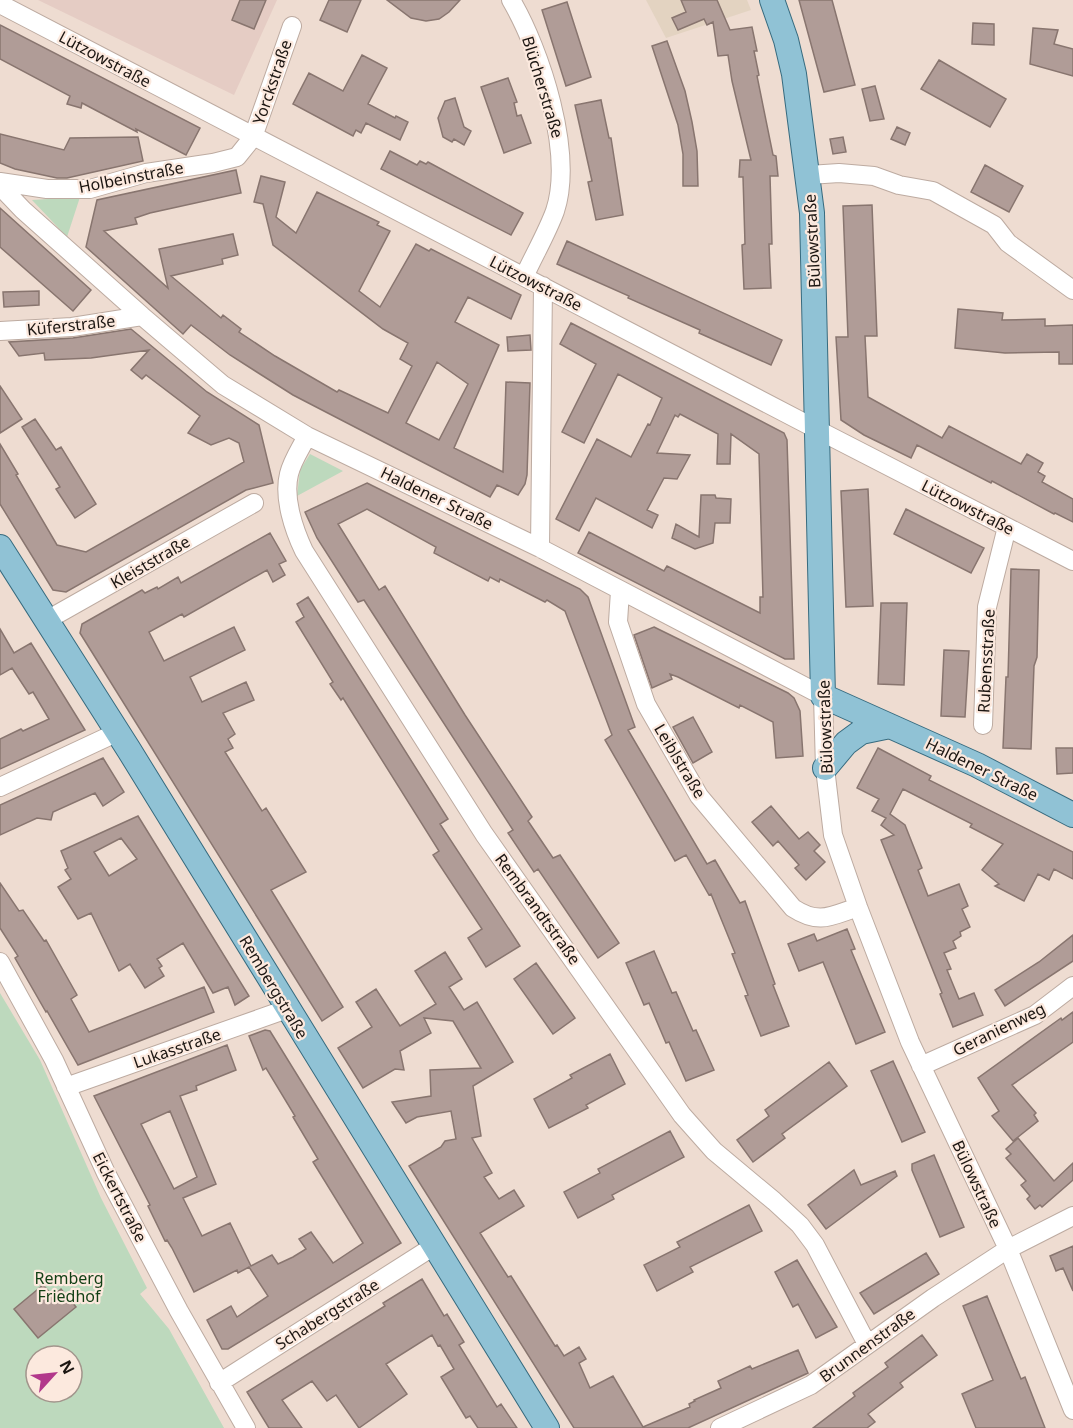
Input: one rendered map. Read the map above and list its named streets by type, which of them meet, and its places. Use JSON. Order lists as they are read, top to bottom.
{
  "streets": {
    "main road": ["Bülowstraße", "Haldener Straße", "Rembergstraße"],
    "street": [
      "Lützowstraße",
      "Yorckstraße",
      "Blücherstraße",
      "Holbeinstraße",
      "Küferstraße",
      "Kleiststraße",
      "Rubensstraße",
      "Leiblstraße",
      "Rembrandtstraße",
      "Geranienweg",
      "Lukasstraße",
      "Eickertstraße",
      "Schabergstraße",
      "Brunnenstraße"
    ]
  },
  "crossings": [
    ["Lützowstraße", "Yorckstraße"],
    ["Lützowstraße", "Blücherstraße"],
    ["Lützowstraße", "Holbeinstraße"],
    ["Lützowstraße", "Bülowstraße"],
    ["Lützowstraße", "Rubensstraße"],
    ["Yorckstraße", "Holbeinstraße"],
    ["Holbeinstraße", "Haldener Straße"],
    ["Bülowstraße", "Haldener Straße"],
    ["Bülowstraße", "Leiblstraße"],
    ["Bülowstraße", "Geranienweg"],
    ["Bülowstraße", "Brunnenstraße"],
    ["Küferstraße", "Haldener Straße"],
    ["Haldener Straße", "Leiblstraße"],
    ["Haldener Straße", "Rembrandtstraße"],
    ["Kleiststraße", "Rembergstraße"],
    ["Rembrandtstraße", "Brunnenstraße"],
    ["Rembergstraße", "Lukasstraße"],
    ["Rembergstraße", "Schabergstraße"],
    ["Lukasstraße", "Eickertstraße"],
    ["Eickertstraße", "Schabergstraße"]
  ],
  "parks": ["Remberg Friedhof"],
  "north": "top right"
}
